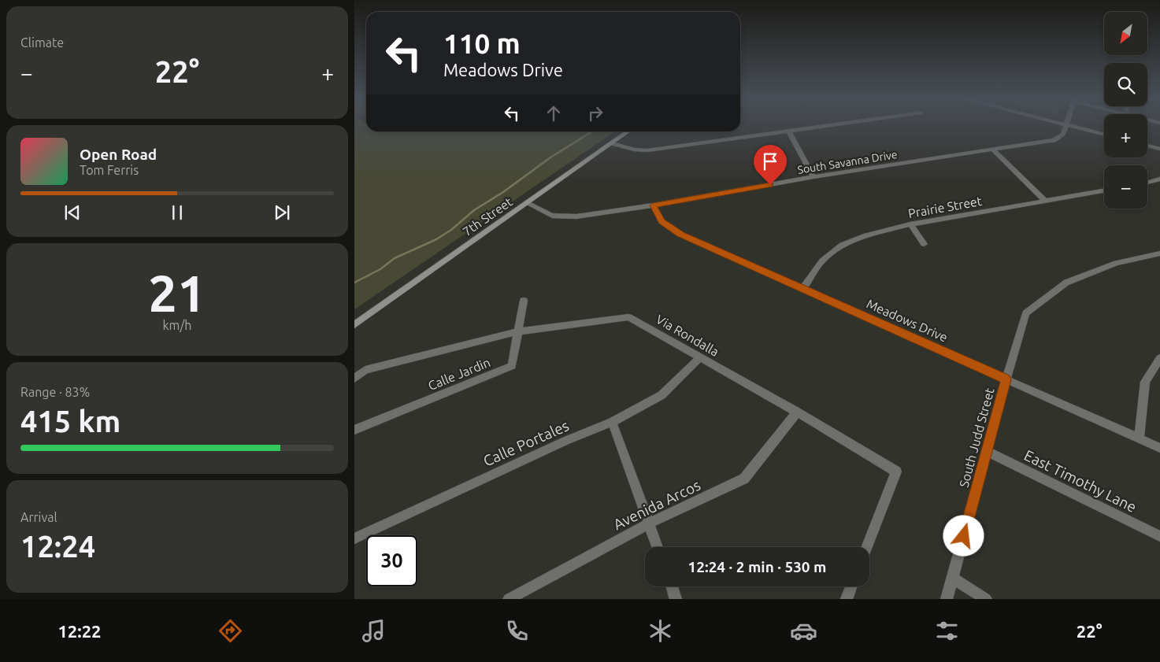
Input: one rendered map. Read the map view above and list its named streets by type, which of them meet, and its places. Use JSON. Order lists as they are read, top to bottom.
{
  "streets": {
    "main road": ["7th Street"],
    "street": [
      "South Savanna Drive",
      "Prairie Street",
      "Meadows Drive",
      "Via Rondalla",
      "Calle Jardin",
      "South Judd Street",
      "Calle Portales",
      "East Timothy Lane",
      "Avenida Arcos"
    ]
  },
  "crossings": [
    ["South Savanna Drive", "7th Street"],
    ["South Savanna Drive", "Meadows Drive"],
    ["Prairie Street", "Meadows Drive"],
    ["Meadows Drive", "South Judd Street"],
    ["Via Rondalla", "Calle Jardin"],
    ["Via Rondalla", "Calle Portales"],
    ["Via Rondalla", "Avenida Arcos"],
    ["South Judd Street", "East Timothy Lane"]
  ],
  "north": "bottom left",
  "page": {
    "tile": [
      "Climate",
      ["21", "km/h"],
      ["Range · 83%", "415 km"],
      ["Arrival", "12:24"]
    ],
    "map_buttons": ["+", "−"],
    "turn": ["110 m", "Meadows Drive"],
    "heat": ["−", "22°", "+"],
    "song": ["Open Road", "Tom Ferris"],
    "limit": "30",
    "trip": "12:24 · 2 min · 530 m",
    "tabs": ["12:22", "22°"]
  }
}
